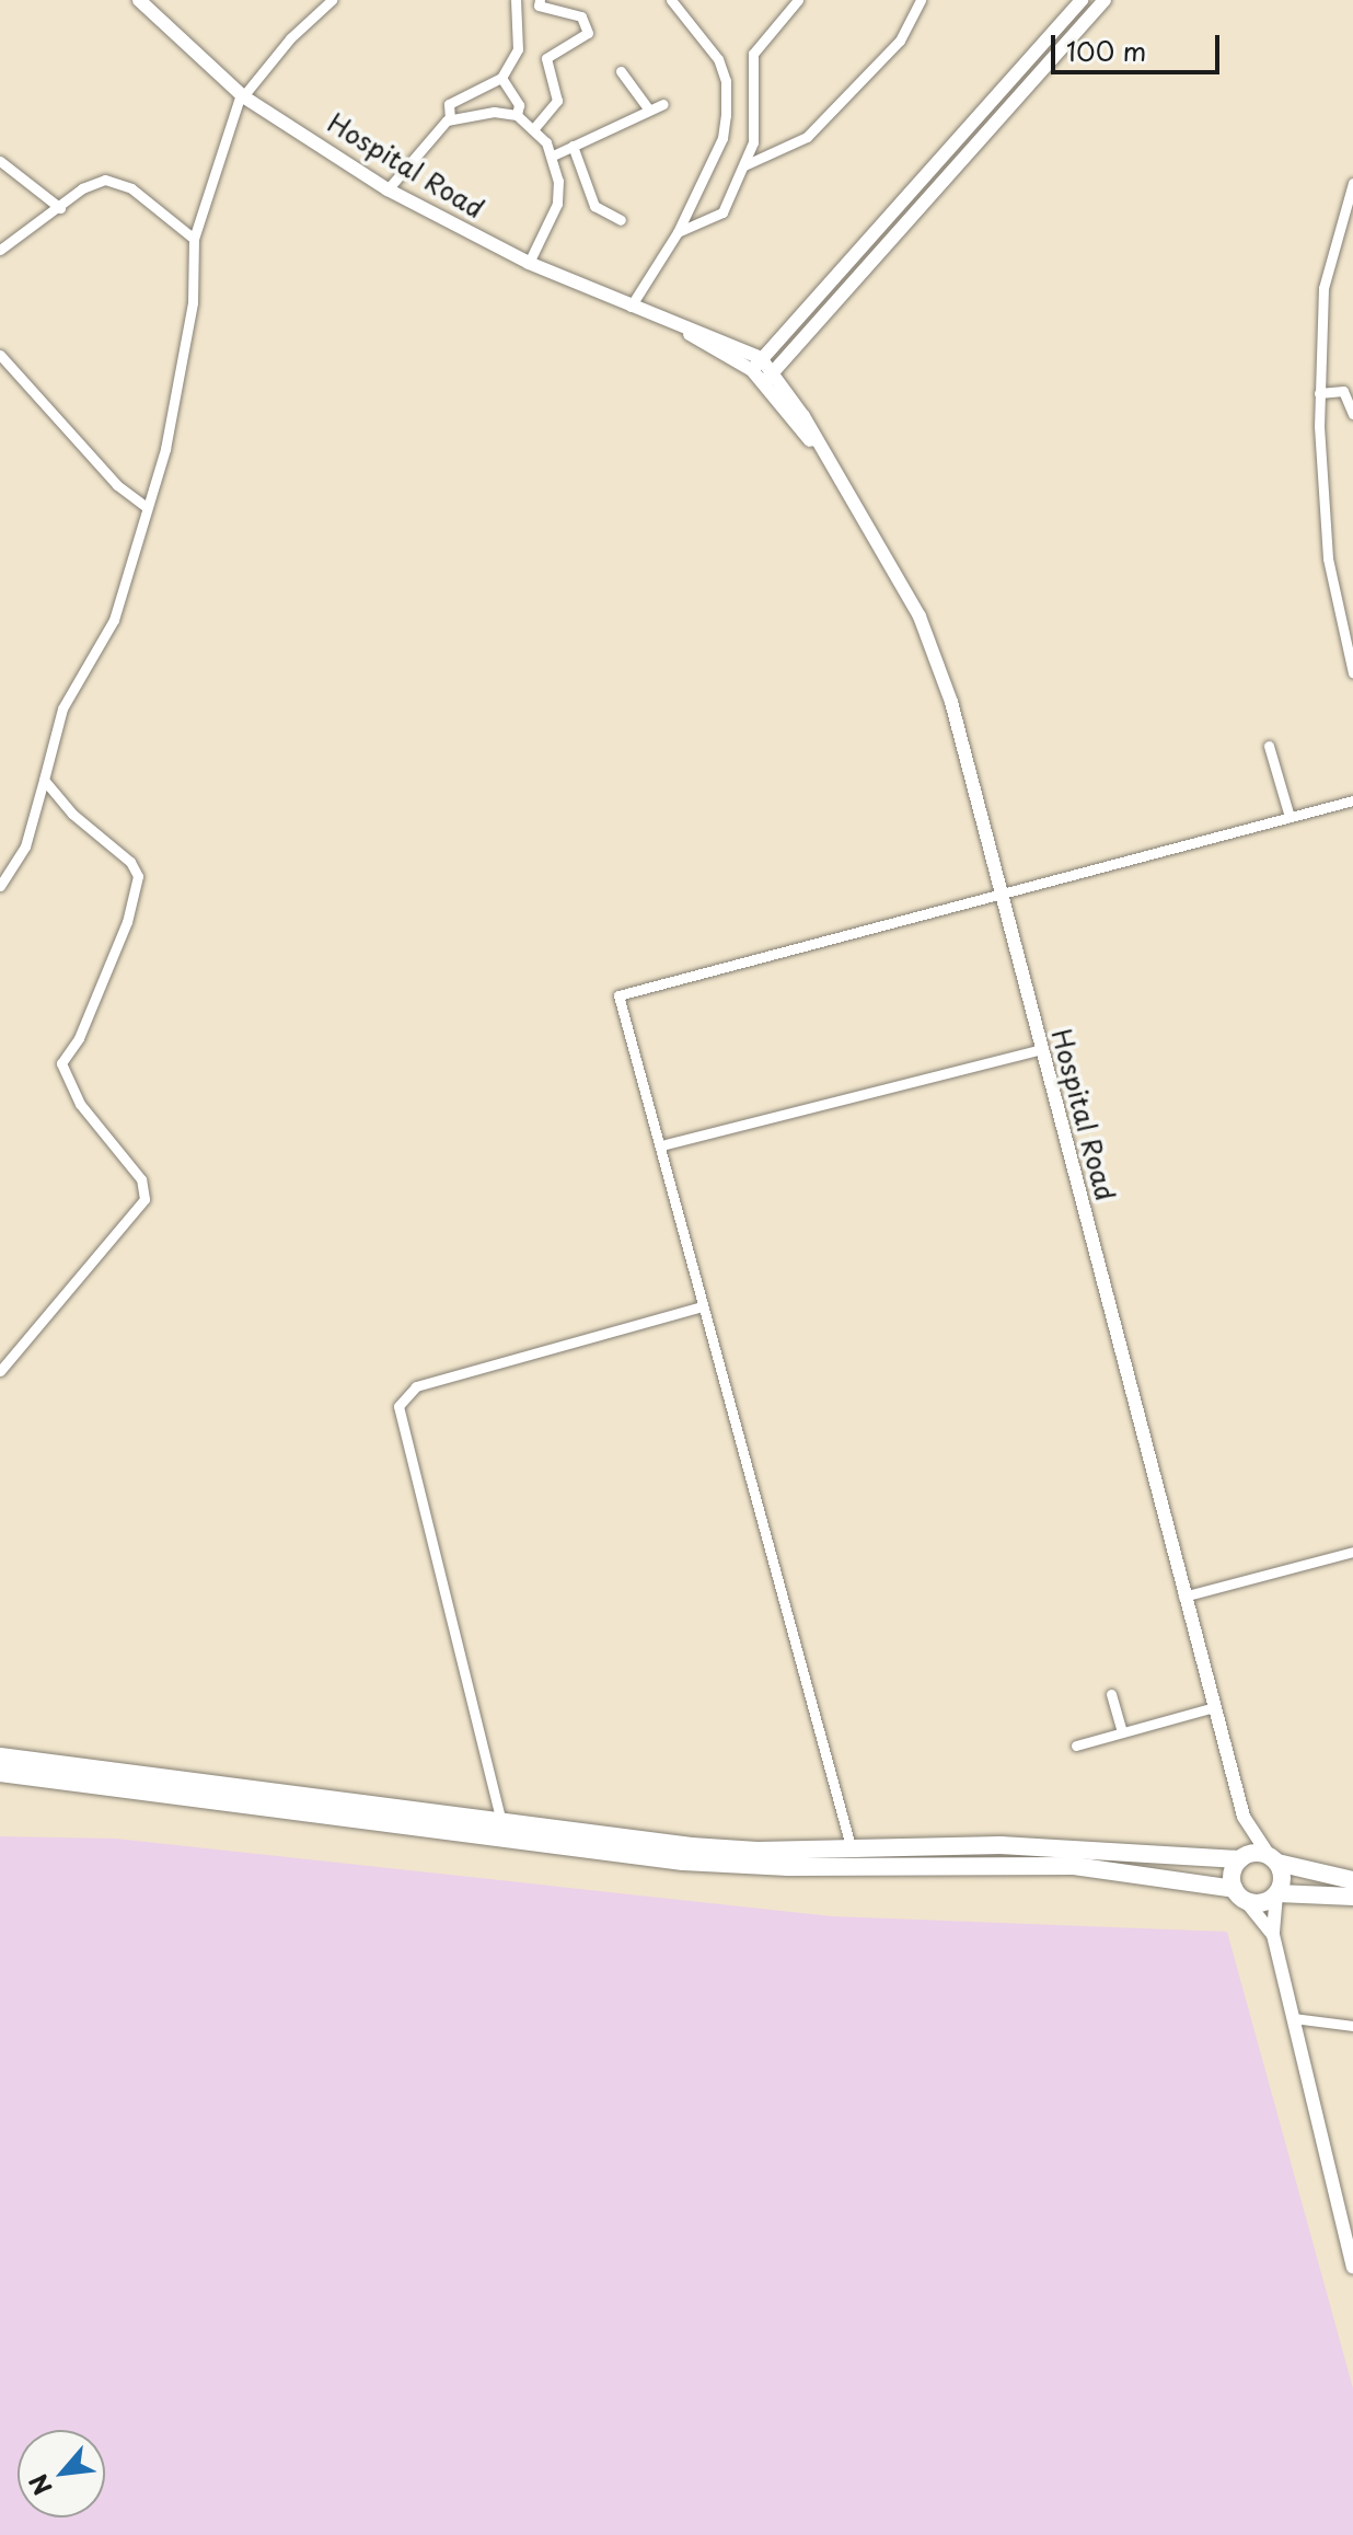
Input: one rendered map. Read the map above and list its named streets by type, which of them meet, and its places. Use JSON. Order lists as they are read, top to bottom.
{
  "streets": {
    "street": ["Hospital Road"]
  },
  "scale_bar": "100 m",
  "north": "bottom left"
}
